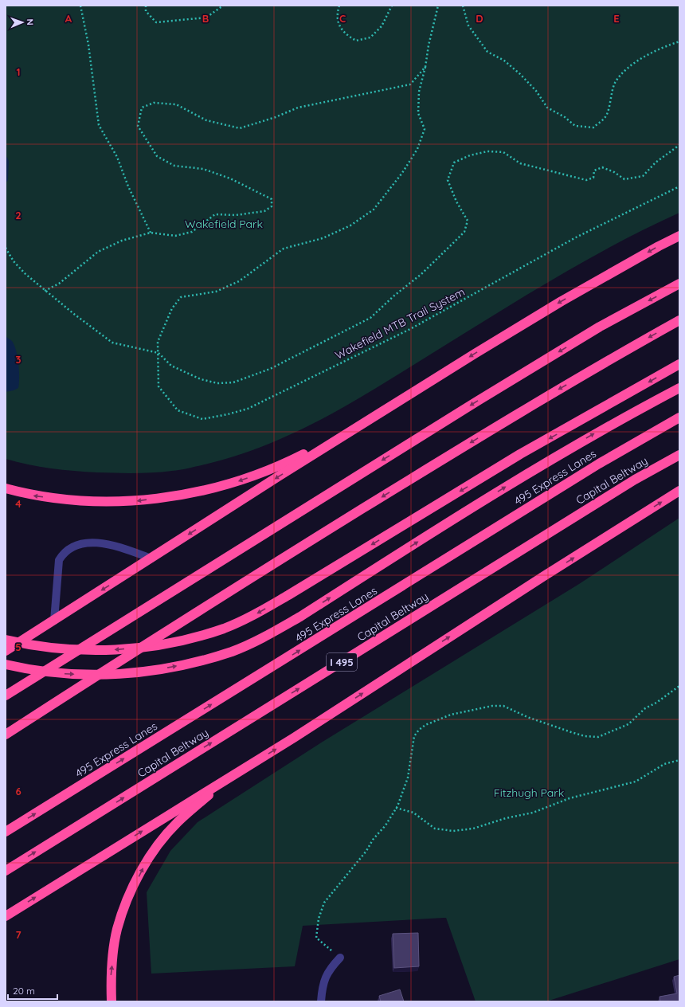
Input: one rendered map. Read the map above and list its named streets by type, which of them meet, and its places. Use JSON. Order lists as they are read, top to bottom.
{
  "streets": {
    "highway": ["495 Express Lanes", "Capital Beltway", "I 495"],
    "path": ["Wakefield MTB Trail System"]
  },
  "parks": ["Wakefield Park", "Fitzhugh Park"],
  "scale_bar": "20 m",
  "north": "right",
  "grid": {
    "columns": [
      "A",
      "B",
      "C",
      "D",
      "E"
    ],
    "rows": [
      "1",
      "2",
      "3",
      "4",
      "5",
      "6",
      "7"
    ]
  }
}
